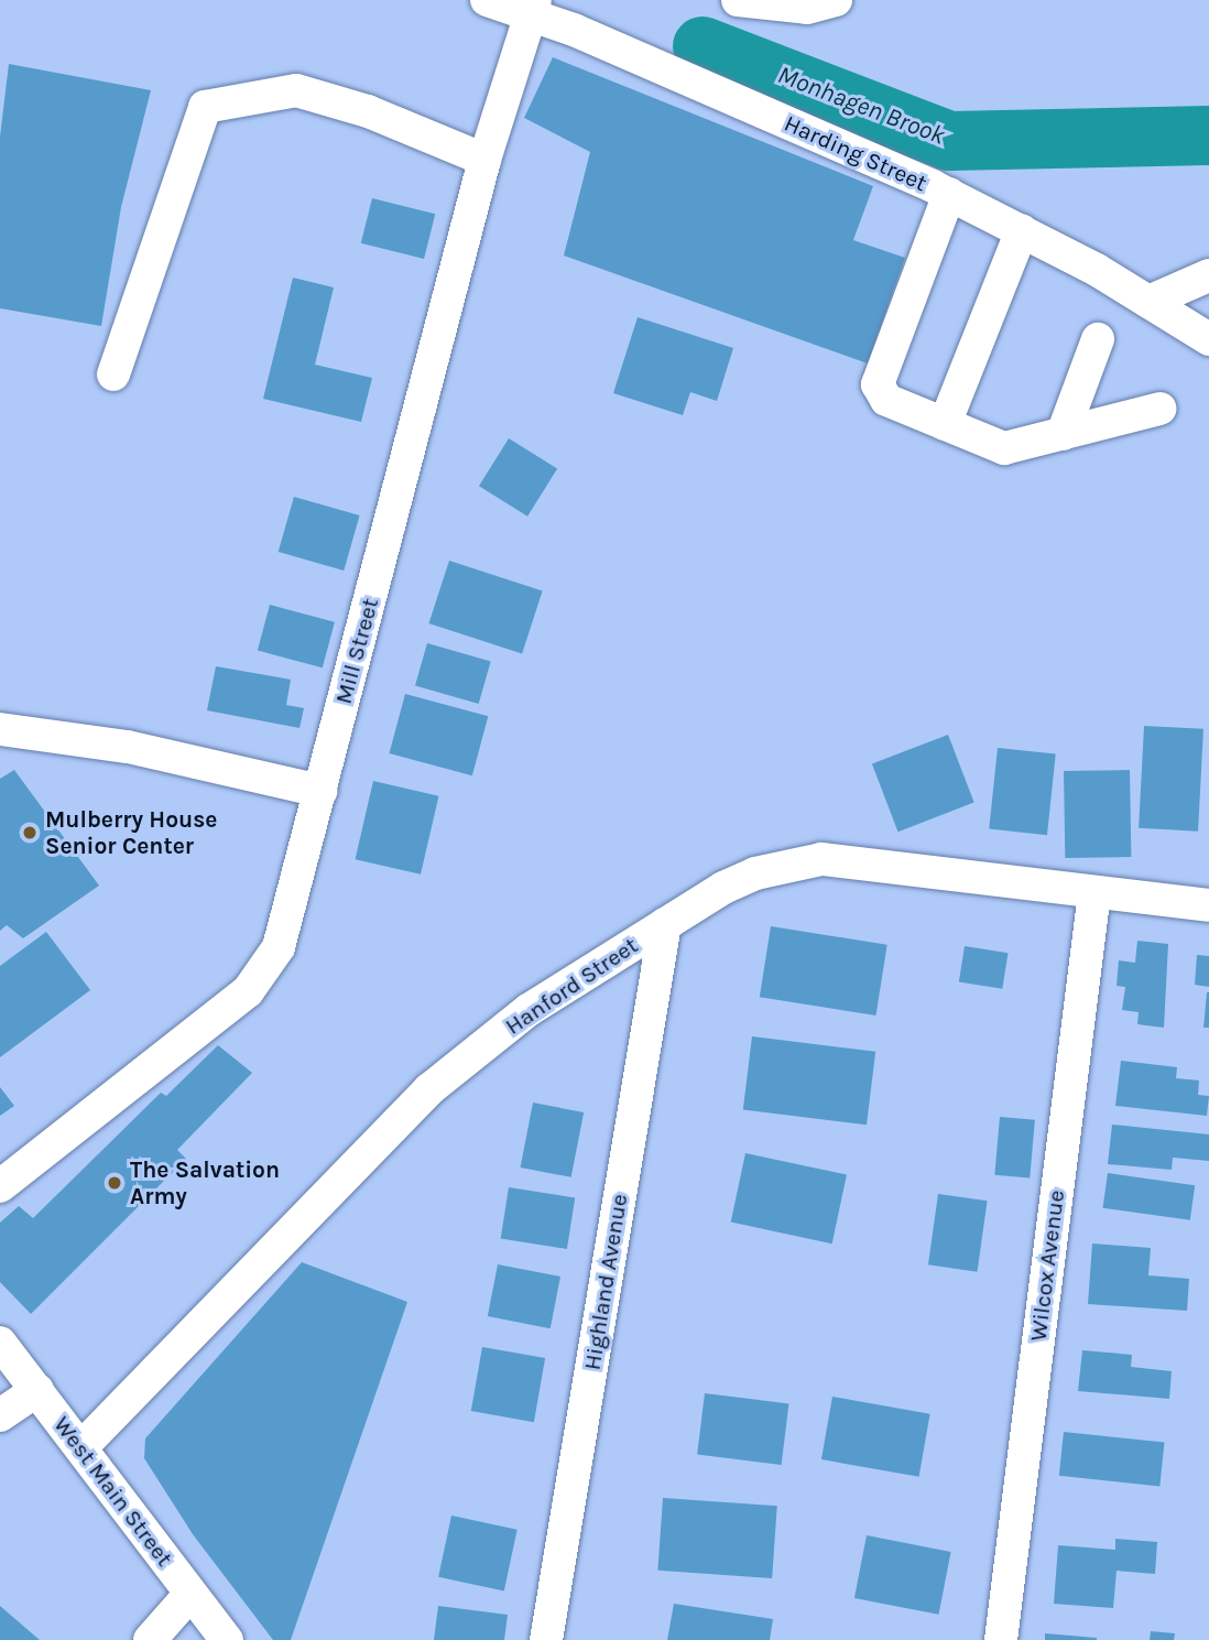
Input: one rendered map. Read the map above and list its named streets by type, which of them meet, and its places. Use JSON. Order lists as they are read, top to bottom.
{
  "streets": {
    "street": [
      "Harding Street",
      "Mill Street",
      "Hanford Street",
      "Wilcox Avenue",
      "Highland Avenue",
      "West Main Street"
    ]
  },
  "crossings": [
    ["Harding Street", "Mill Street"],
    ["Hanford Street", "Wilcox Avenue"],
    ["Hanford Street", "Highland Avenue"],
    ["Hanford Street", "West Main Street"]
  ],
  "water": ["Monhagen Brook"],
  "places": ["Mulberry House Senior Center", "The Salvation Army"]
}
